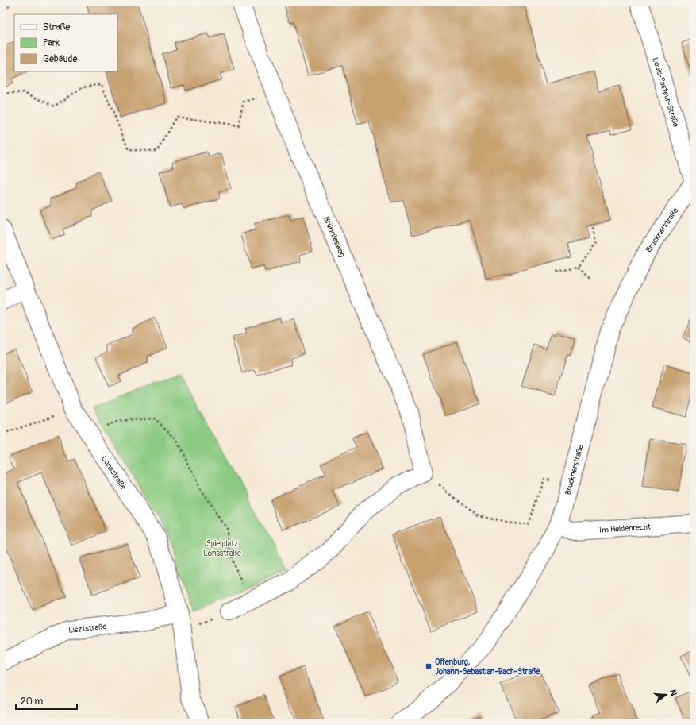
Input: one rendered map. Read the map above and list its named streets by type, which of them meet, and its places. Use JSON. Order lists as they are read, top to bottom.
{
  "streets": {
    "street": [
      "Louis-Pasteur-Straße",
      "Brucknerstraße",
      "Brünnlesweg",
      "Lonsstraße",
      "Im Heldenrecht",
      "Lisztstraße"
    ]
  },
  "crossings": [
    ["Louis-Pasteur-Straße", "Brucknerstraße"],
    ["Brucknerstraße", "Im Heldenrecht"],
    ["Lonsstraße", "Lisztstraße"]
  ],
  "parks": ["Spielplatz Lonsstraße"],
  "places": {
    "transit": ["Offenburg, Johann-Sebastian-Bach-Straße"]
  },
  "legend": ["Straße", "Park", "Gebäude"],
  "scale_bar": "20 m",
  "north": "right"
}
